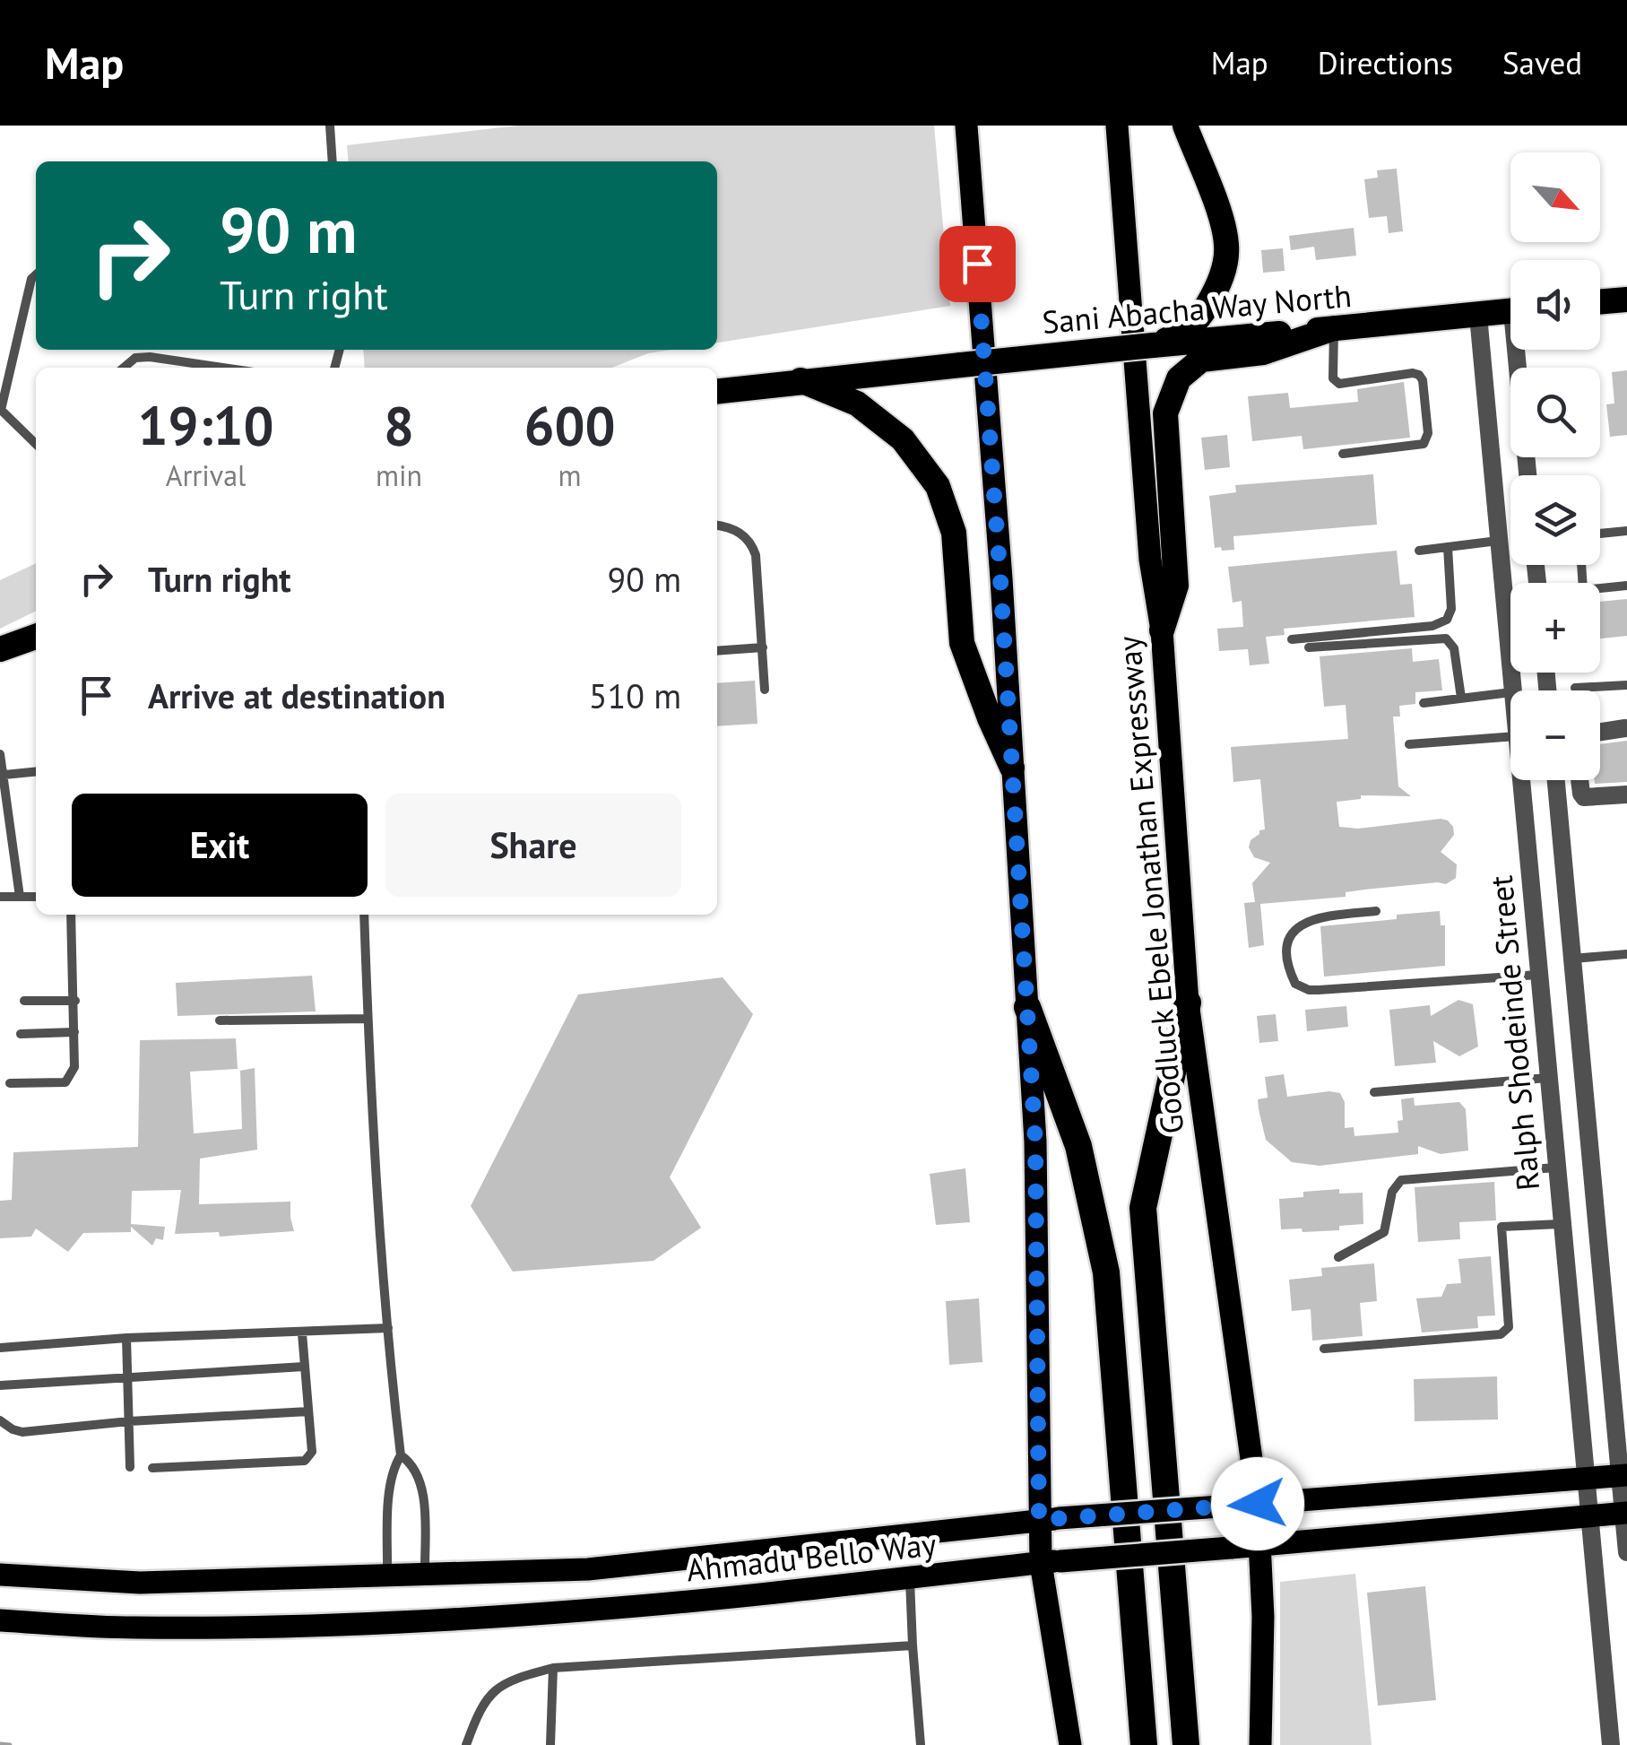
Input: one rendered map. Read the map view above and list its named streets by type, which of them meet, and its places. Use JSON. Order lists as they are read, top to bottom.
{
  "streets": {
    "highway": ["Sani Abacha Way North"],
    "main road": ["Goodluck Ebele Jonathan Expressway", "Ahmadu Bello Way"],
    "street": ["Ralph Shodeinde Street"]
  },
  "crossings": [
    ["Sani Abacha Way North", "Ralph Shodeinde Street"],
    ["Goodluck Ebele Jonathan Expressway", "Ahmadu Bello Way"],
    ["Ralph Shodeinde Street", "Ahmadu Bello Way"]
  ],
  "north": "bottom right",
  "page": {
    "header": "Map",
    "nav": ["Map", "Directions", "Saved"],
    "map_buttons": ["+", "−"],
    "turn": ["90 m", "Turn right"],
    "eta": [
      "19:10",
      "Arrival",
      "8",
      "min",
      "600",
      "m"
    ],
    "list": [
      {
        "name": "Turn right",
        "value": "90 m"
      },
      {
        "name": "Arrive at destination",
        "value": "510 m"
      }
    ],
    "buttons": ["Exit", "Share"]
  }
}
